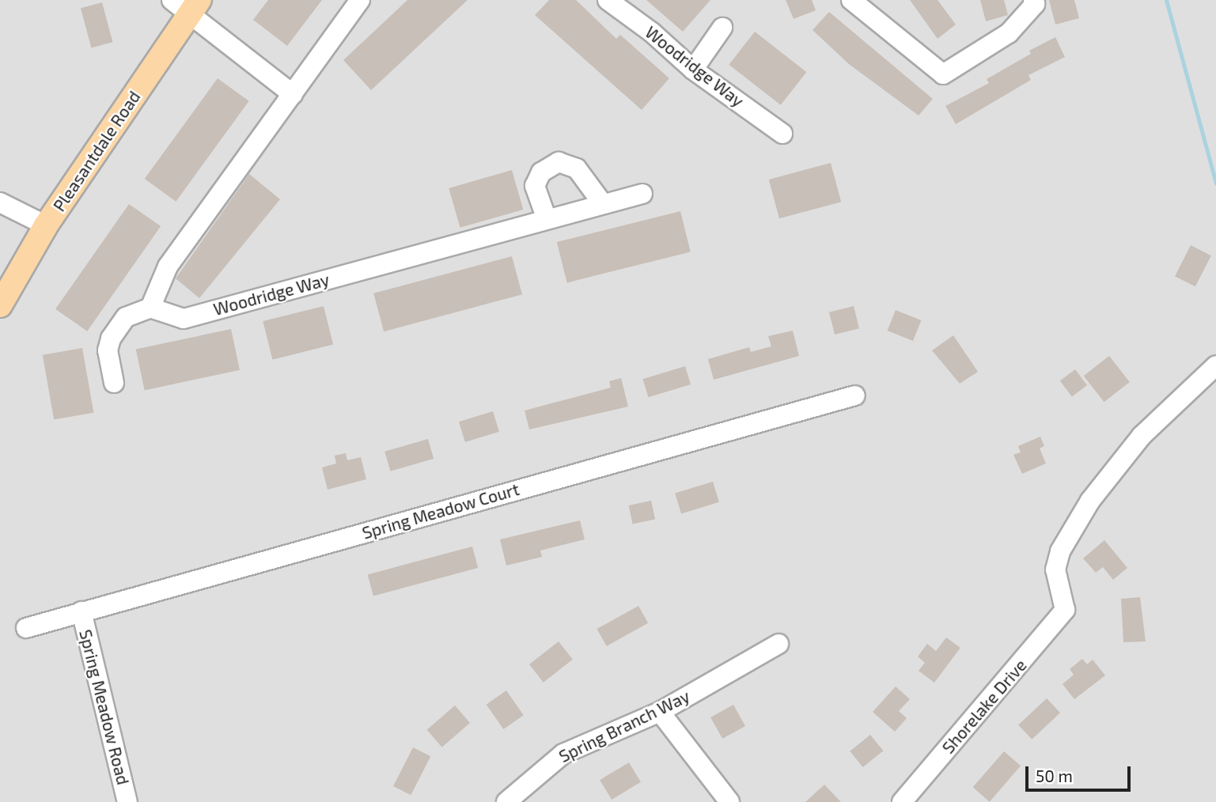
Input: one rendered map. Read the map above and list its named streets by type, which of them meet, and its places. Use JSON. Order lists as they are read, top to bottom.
{
  "streets": {
    "main road": ["Pleasantdale Road"],
    "street": [
      "Woodridge Way",
      "Spring Meadow Court",
      "Shorelake Drive",
      "Spring Meadow Road",
      "Spring Branch Way"
    ]
  },
  "crossings": [
    ["Spring Meadow Court", "Spring Meadow Road"]
  ],
  "scale_bar": "50 m"
}
